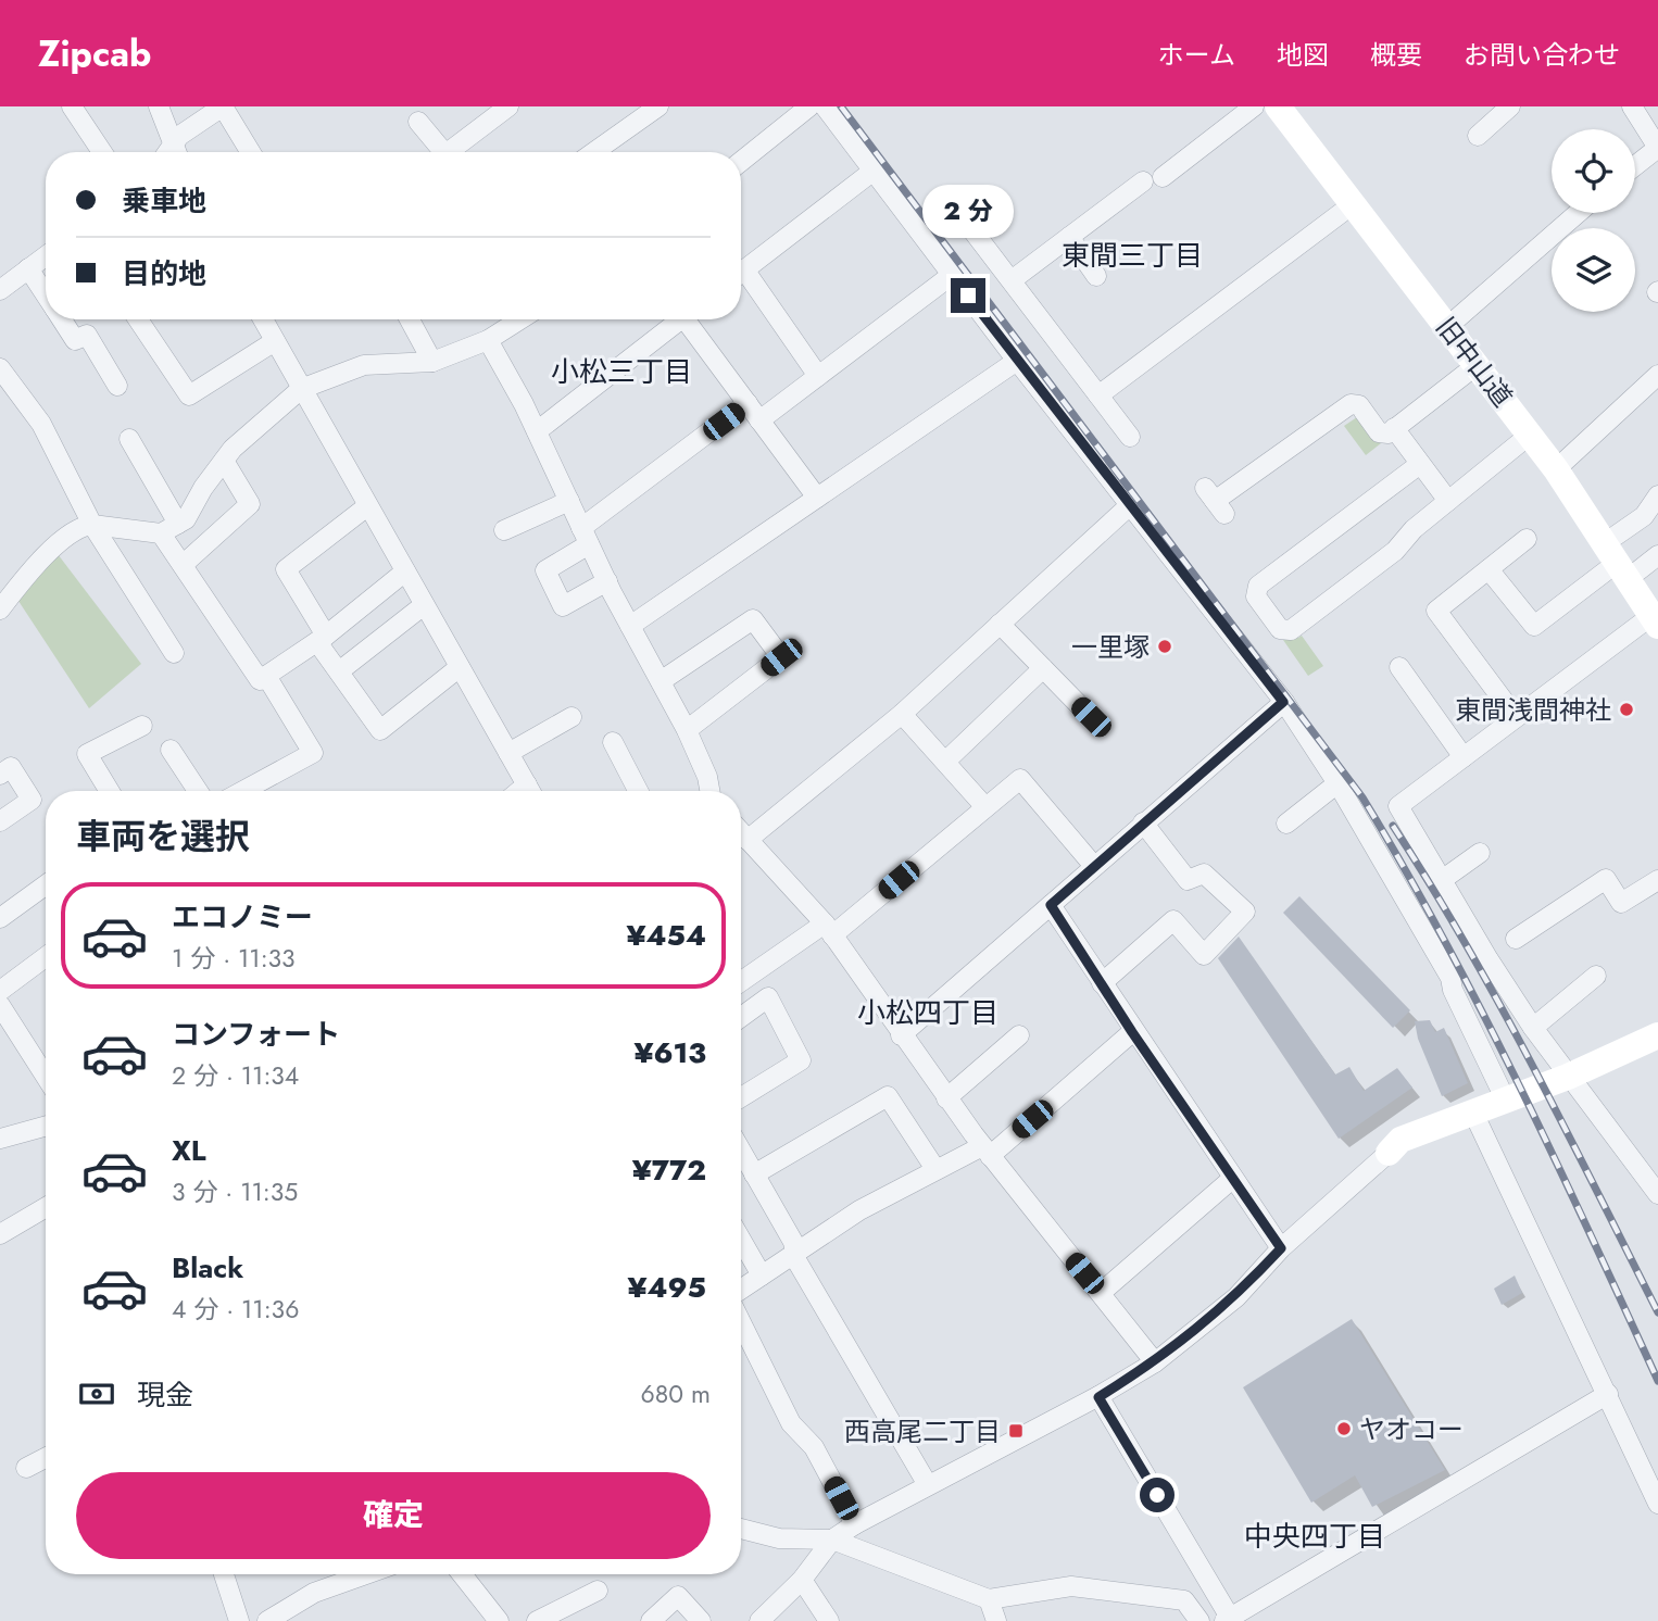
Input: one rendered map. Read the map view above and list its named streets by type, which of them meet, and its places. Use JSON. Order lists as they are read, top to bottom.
{
  "streets": {
    "main road": ["旧中山道"]
  },
  "districts": [
    "東間三丁目",
    "小松三丁目",
    "小松四丁目",
    "中央四丁目"
  ],
  "places": {
    "other": ["一里塚", "東間浅間神社", "ヤオコー"],
    "transit": ["西高尾二丁目"]
  },
  "page": {
    "header": "Zipcab",
    "nav": [
      "ホーム",
      "地図",
      "概要",
      "お問い合わせ"
    ],
    "banner": ["乗車地", "目的地"],
    "bubble": "2 分",
    "heading": "車両を選択",
    "list": [
      {
        "name": "エコノミー",
        "note": "1 分 · 11:33",
        "value": "¥454"
      },
      {
        "name": "コンフォート",
        "note": "2 分 · 11:34",
        "value": "¥613"
      },
      {
        "name": "XL",
        "note": "3 分 · 11:35",
        "value": "¥772"
      },
      {
        "name": "Black",
        "note": "4 分 · 11:36",
        "value": "¥495"
      }
    ],
    "pay": ["現金", "680 m"],
    "buttons": "確定"
  }
}
